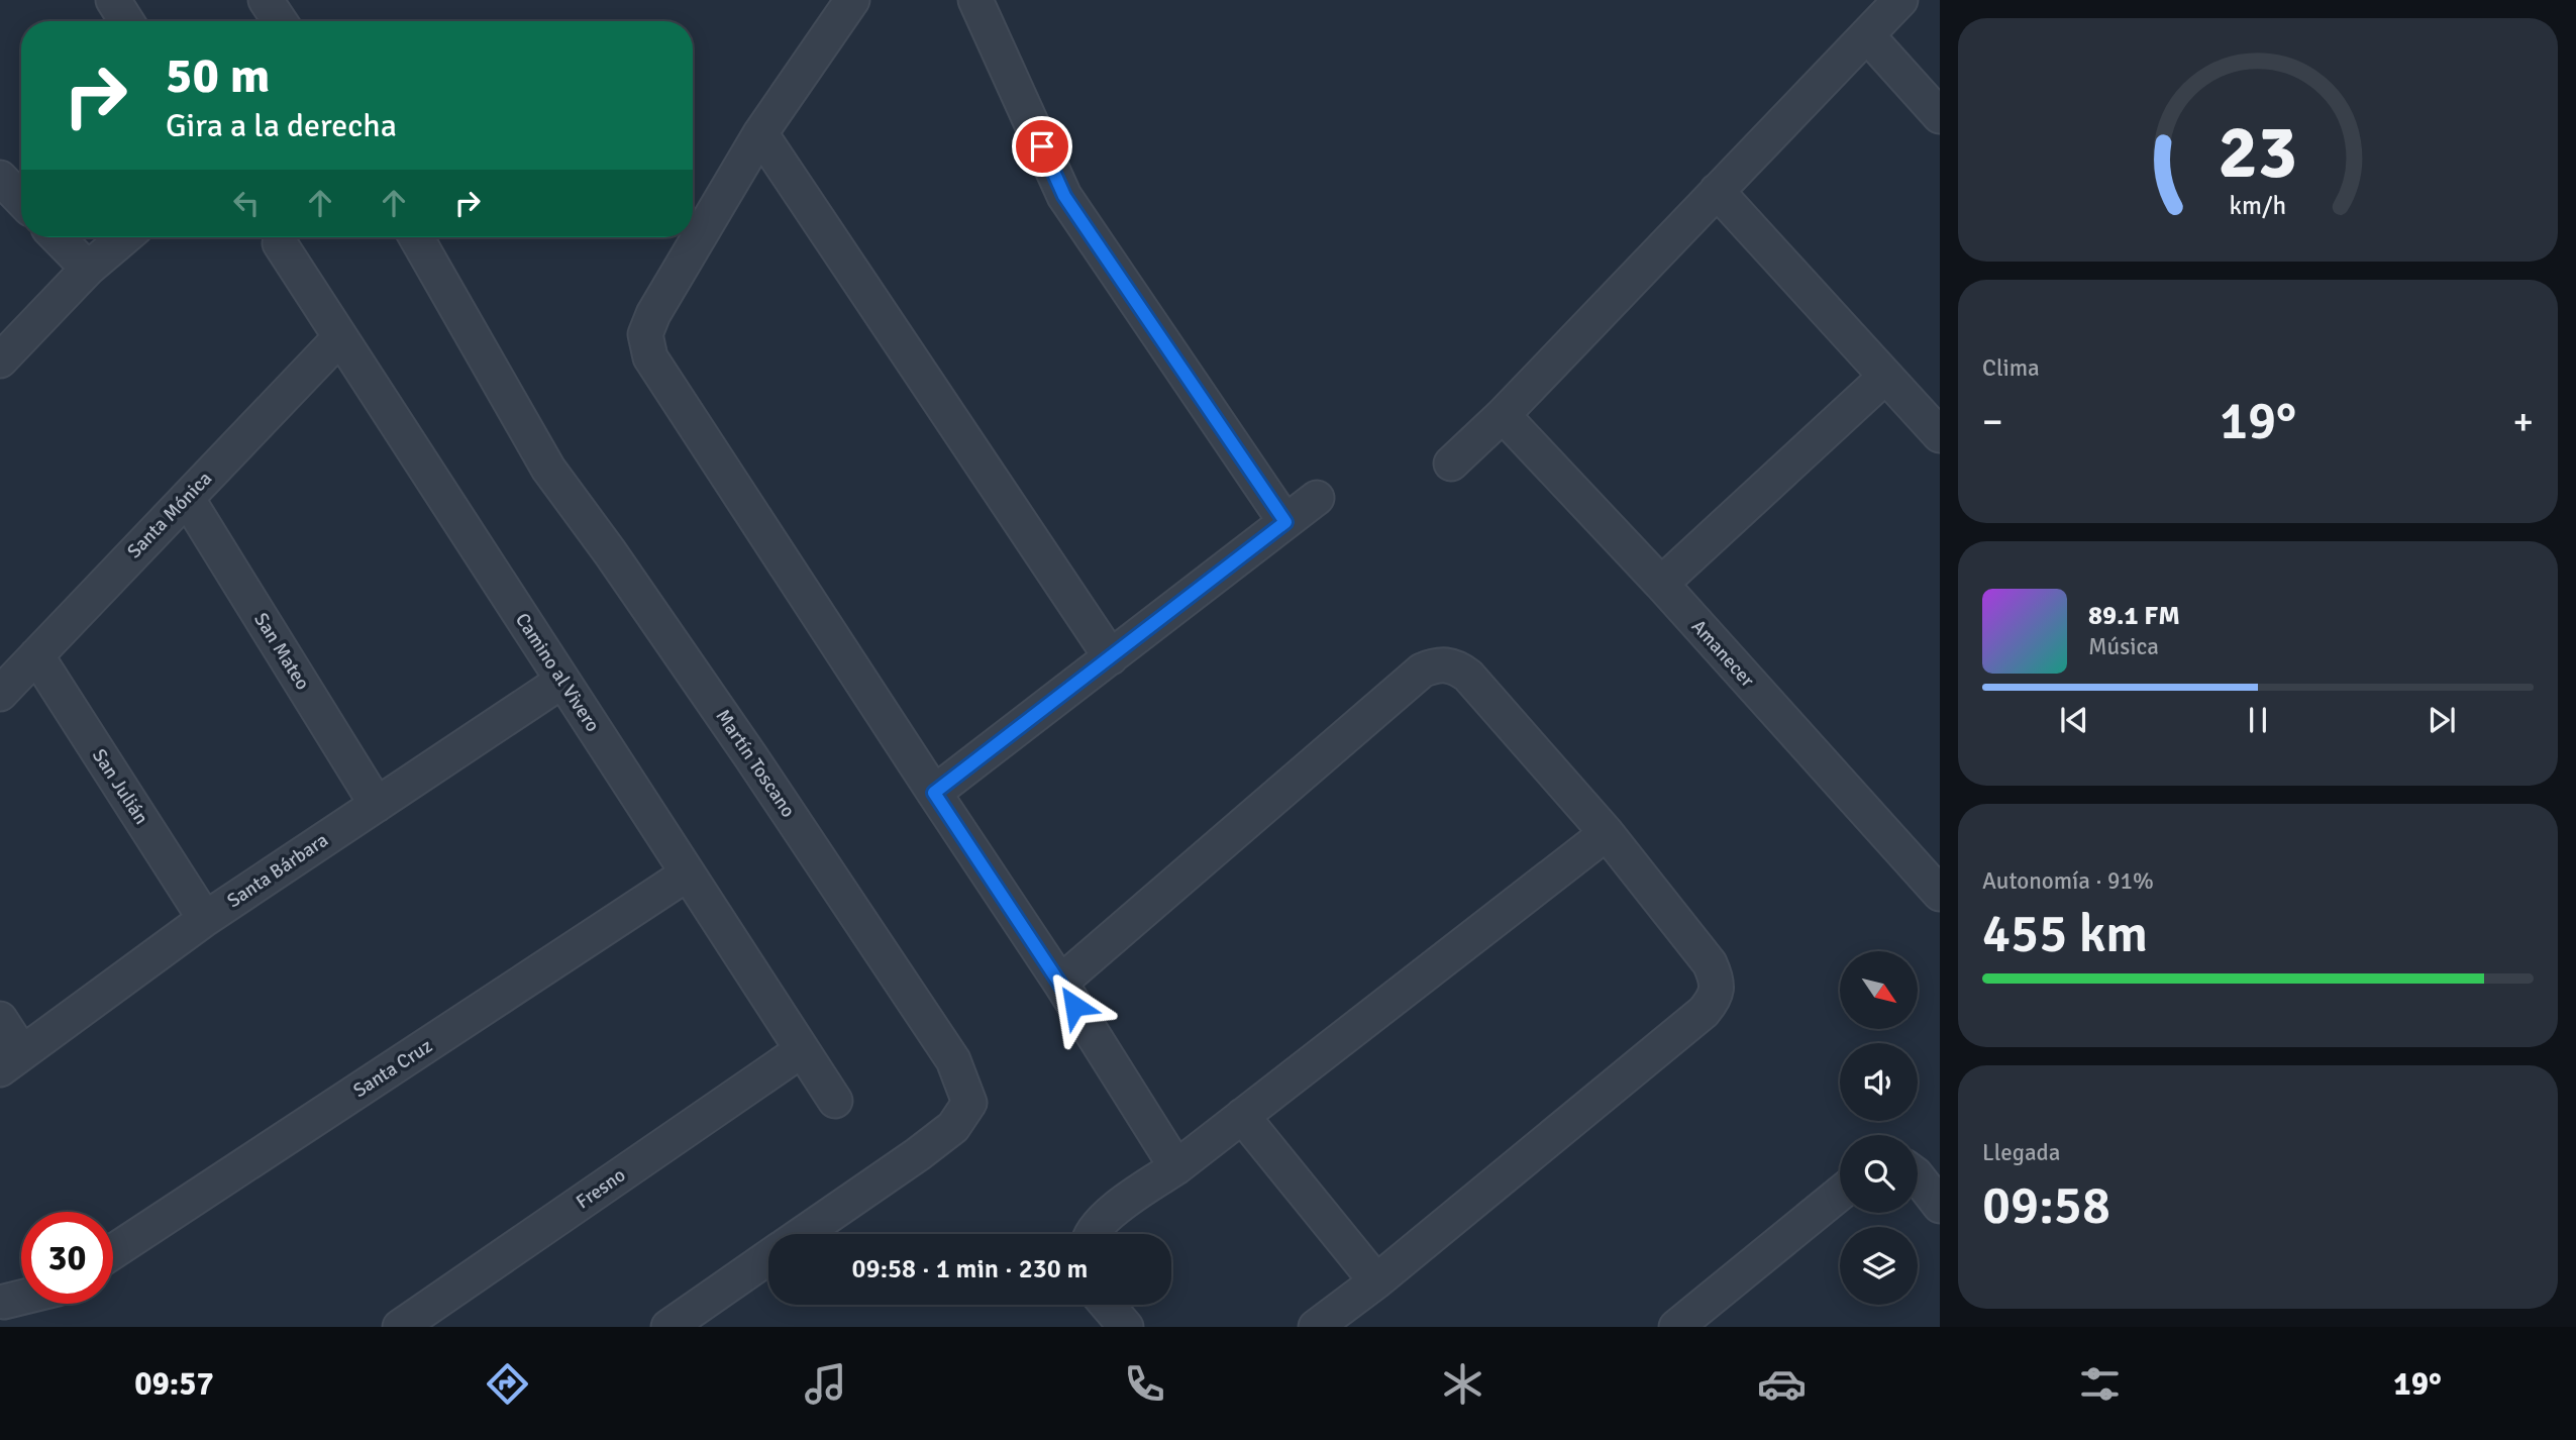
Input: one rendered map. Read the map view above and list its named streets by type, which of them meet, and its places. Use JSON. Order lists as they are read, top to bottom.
{
  "streets": {
    "street": [
      "Santa Mónica",
      "San Mateo",
      "Amanecer",
      "Camino al Vivero",
      "Martín Toscano",
      "San Julián",
      "Santa Bárbara",
      "Santa Cruz",
      "Fresno"
    ]
  },
  "crossings": [
    ["Santa Mónica", "San Mateo"],
    ["Santa Mónica", "Camino al Vivero"],
    ["Santa Mónica", "San Julián"],
    ["San Mateo", "Santa Bárbara"],
    ["Camino al Vivero", "Santa Bárbara"],
    ["Camino al Vivero", "Santa Cruz"],
    ["Camino al Vivero", "Fresno"],
    ["San Julián", "Santa Bárbara"]
  ],
  "north": "bottom right",
  "page": {
    "turn": ["50 m", "Gira a la derecha"],
    "tile": [
      "Clima",
      ["Autonomía · 91%", "455 km"],
      ["Llegada", "09:58"]
    ],
    "heat": ["−", "19°", "+"],
    "song": ["89.1 FM", "Música"],
    "limit": "30",
    "trip": "09:58 · 1 min · 230 m",
    "tabs": ["09:57", "19°"],
    "gauge": ["23", "km/h"]
  }
}
